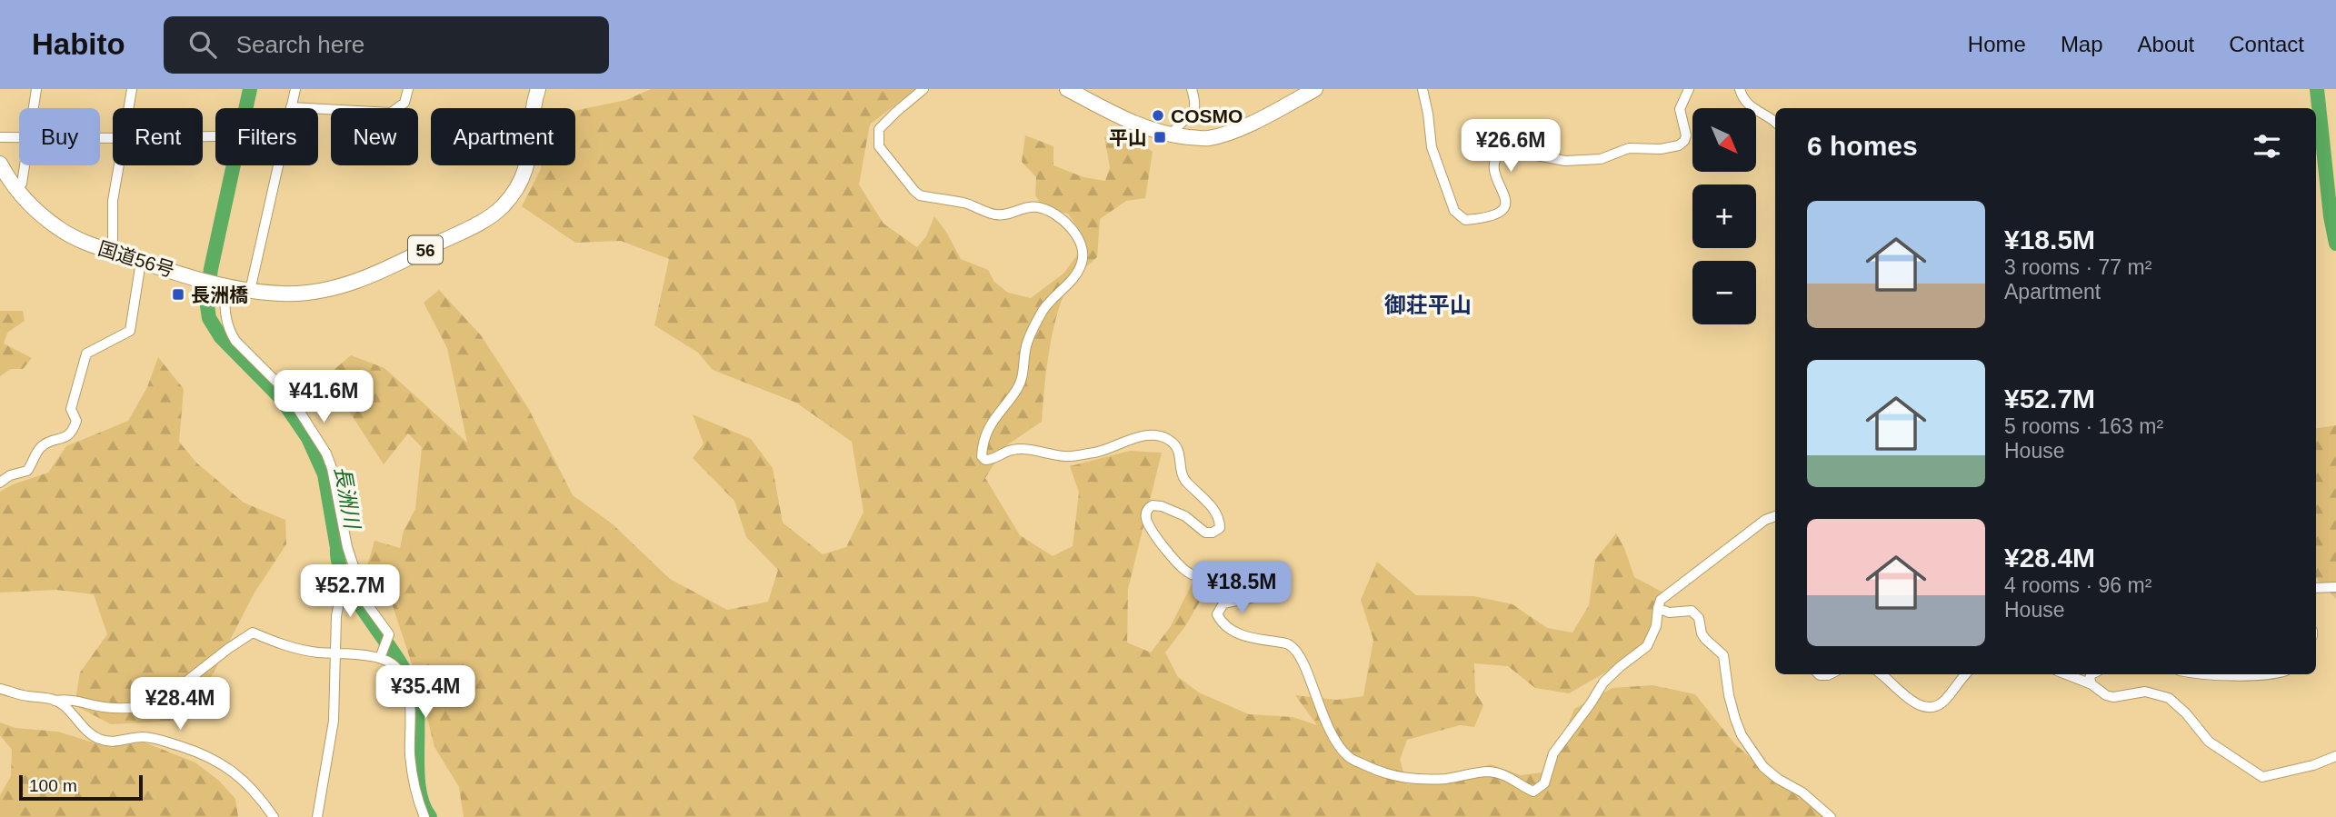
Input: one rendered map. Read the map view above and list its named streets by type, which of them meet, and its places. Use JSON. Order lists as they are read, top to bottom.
{
  "streets": {
    "highway": ["56", "国道56号"]
  },
  "districts": ["御荘平山"],
  "water": ["長洲川"],
  "places": {
    "other": ["COSMO"],
    "transit": ["平山", "長洲橋"]
  },
  "scale_bar": "100 m",
  "north": "bottom right",
  "page": {
    "header": "Habito",
    "search": "Search here",
    "nav": [
      "Home",
      "Map",
      "About",
      "Contact"
    ],
    "map_buttons": ["+", "−"],
    "chip": [
      "Buy",
      "Rent",
      "Filters",
      "New",
      "Apartment"
    ],
    "heading": "6 homes",
    "price": [
      "¥26.6M",
      "¥41.6M",
      "¥18.5M",
      "¥52.7M",
      "¥35.4M",
      "¥28.4M"
    ],
    "list": [
      {
        "name": "¥18.5M",
        "note": "3 rooms · 77 m² · Apartment"
      },
      {
        "name": "¥52.7M",
        "note": "5 rooms · 163 m² · House"
      },
      {
        "name": "¥28.4M",
        "note": "4 rooms · 96 m² · House"
      }
    ],
    "scale": "100 m"
  }
}
